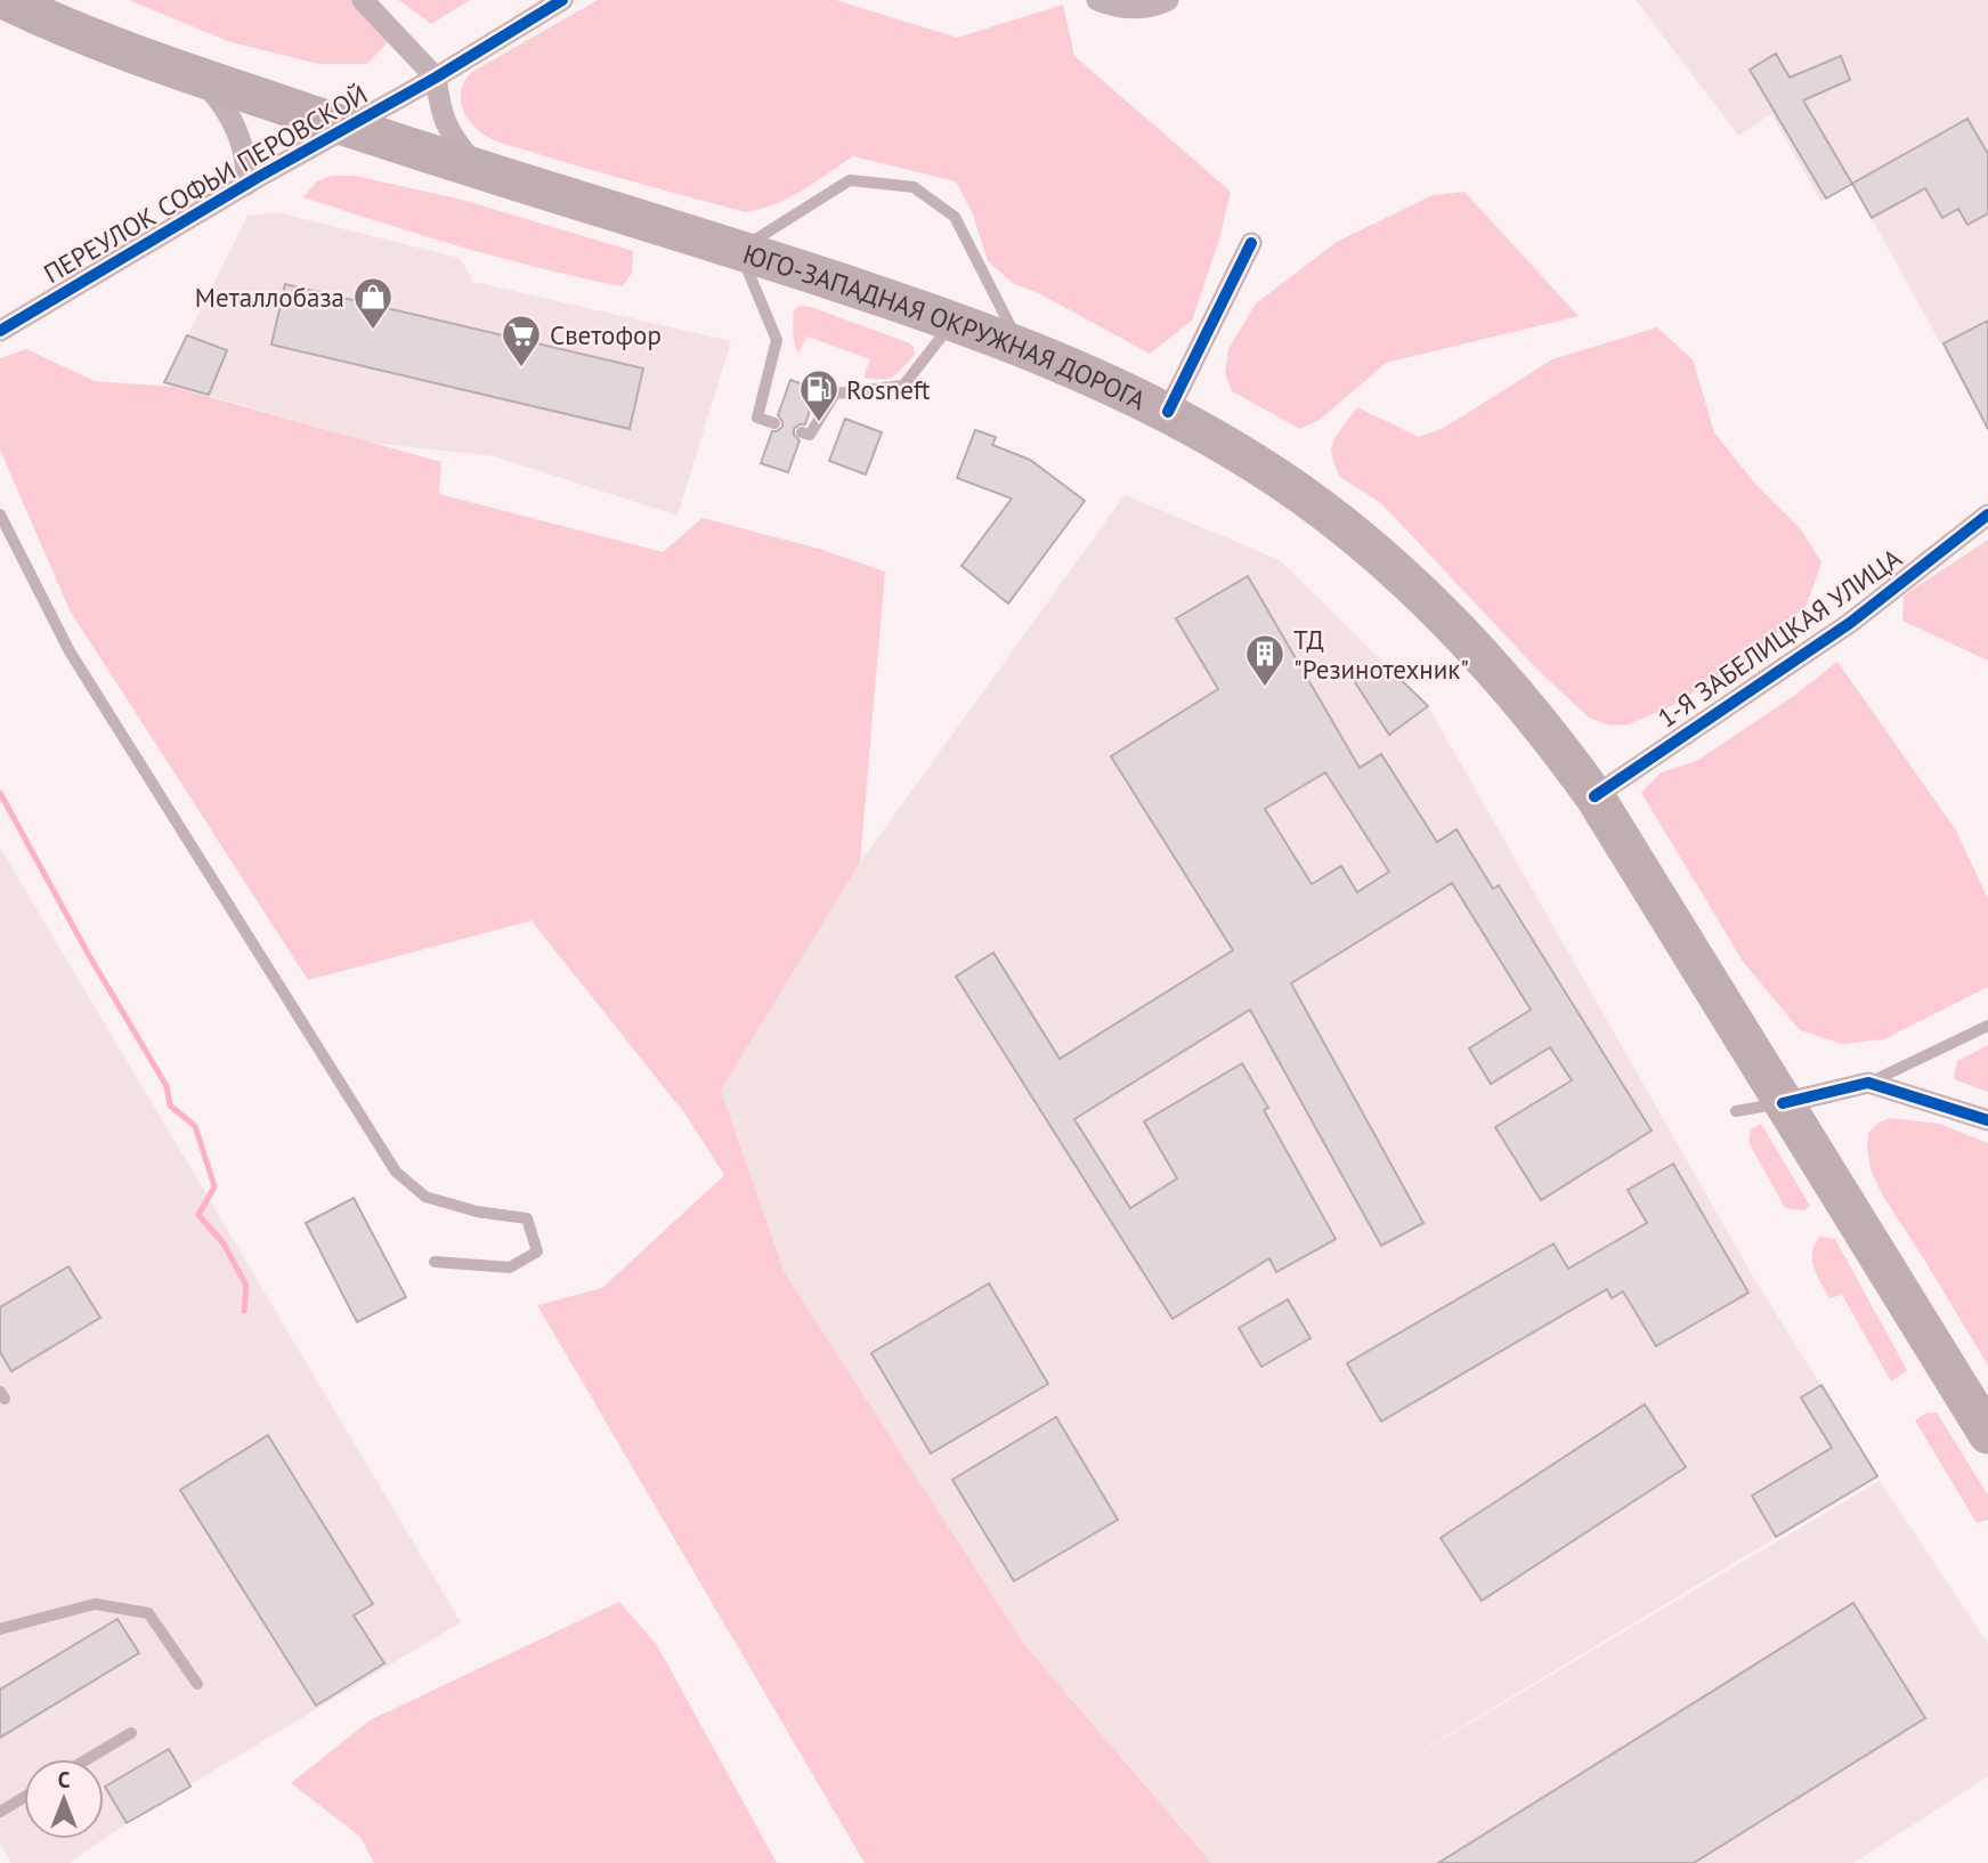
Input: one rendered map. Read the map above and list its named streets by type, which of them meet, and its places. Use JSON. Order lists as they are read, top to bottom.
{
  "streets": {
    "highway": ["ЮГО-ЗАПАДНАЯ ОКРУЖНАЯ ДОРОГА"],
    "street": ["ПЕРЕУЛОК СОФЬИ ПЕРОВСКОЙ", "1-Я ЗАБЕЛИЦКАЯ УЛИЦА"]
  },
  "crossings": [
    ["ПЕРЕУЛОК СОФЬИ ПЕРОВСКОЙ", "ЮГО-ЗАПАДНАЯ ОКРУЖНАЯ ДОРОГА"],
    ["ЮГО-ЗАПАДНАЯ ОКРУЖНАЯ ДОРОГА", "1-Я ЗАБЕЛИЦКАЯ УЛИЦА"]
  ],
  "places": {
    "shop": ["Металлобаза"],
    "supermarket": ["Светофор"],
    "fuel station": ["Rosneft"],
    "building": ["ТД \"Резинотехник\""]
  },
  "north": "top"
}
